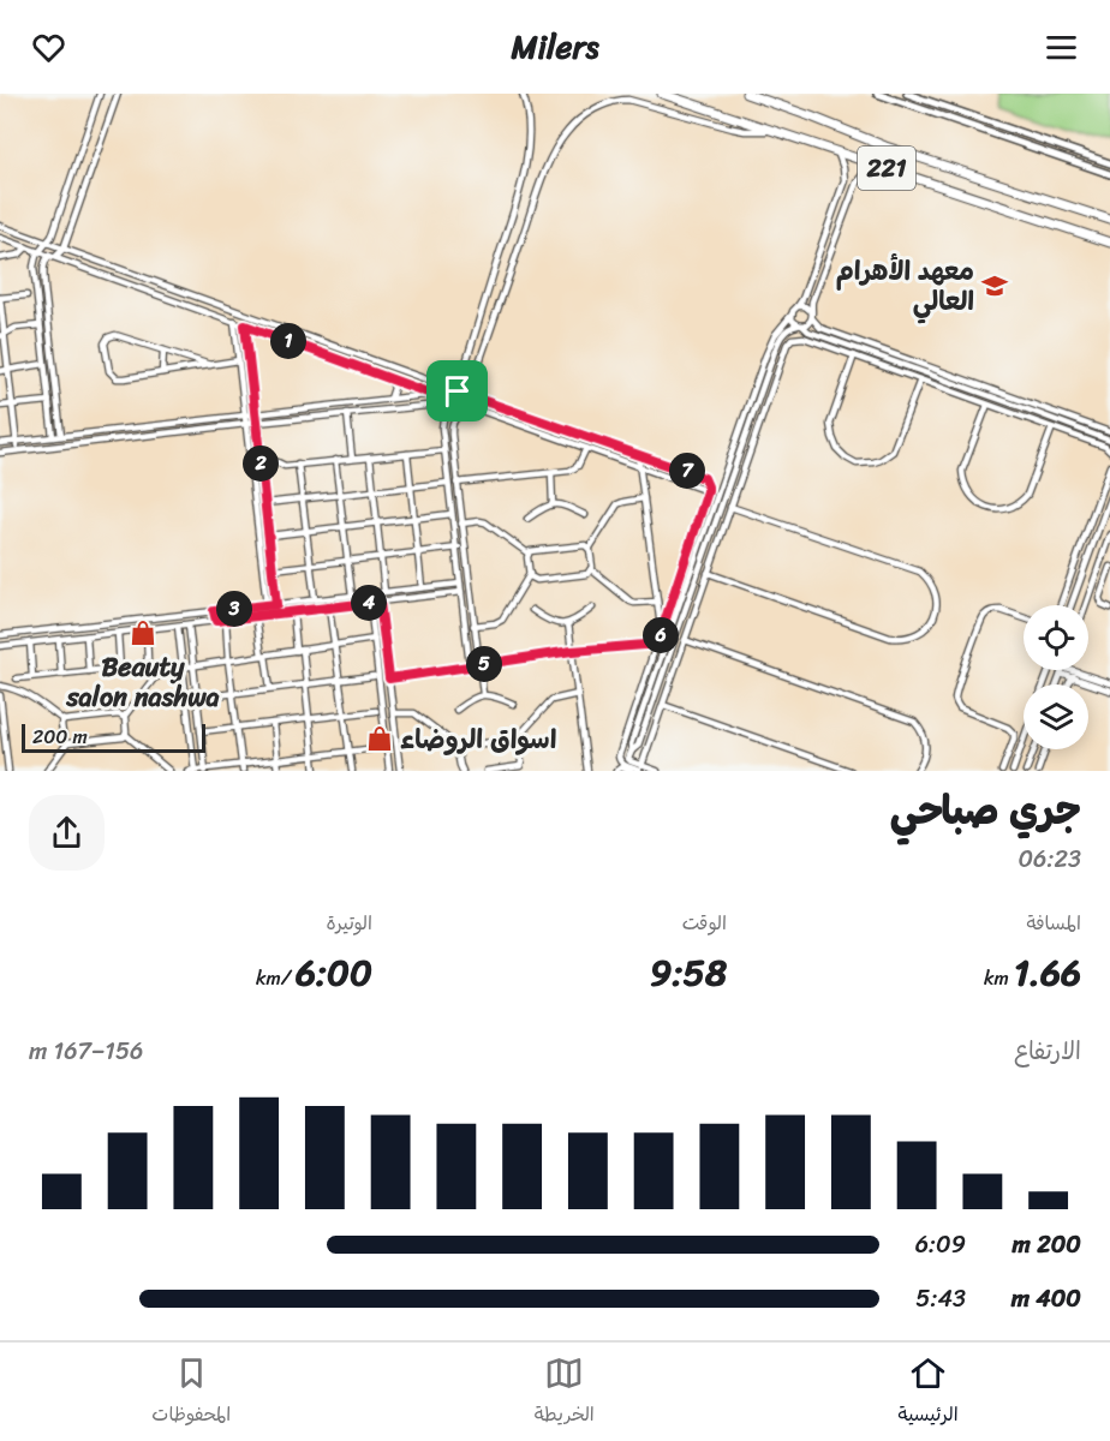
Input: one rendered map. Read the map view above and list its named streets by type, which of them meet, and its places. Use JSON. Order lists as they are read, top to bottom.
{
  "streets": {
    "highway": ["221"]
  },
  "places": {
    "school or university": ["معهد الأهرام العالي"],
    "shop": ["Beauty salon nashwa", "اسواق الروضاء"]
  },
  "scale_bar": "200 m",
  "page": {
    "header": "Milers",
    "pins": [
      "1",
      "2",
      "7",
      "4",
      "3",
      "6",
      "5"
    ],
    "scale": "200 m",
    "heading": ["جري صباحي", "06:23"],
    "stats": [
      ["المسافة", "1.66 km"],
      ["الوقت", "9:58"],
      ["الوتيرة", "6:00 /km"]
    ],
    "chart": ["الارتفاع", "156–167 m"],
    "list": [
      {
        "name": "200 m",
        "note": "6:09"
      },
      {
        "name": "400 m",
        "note": "5:43"
      }
    ],
    "tabs": ["الرئيسية", "الخريطة", "المحفوظات"]
  }
}
